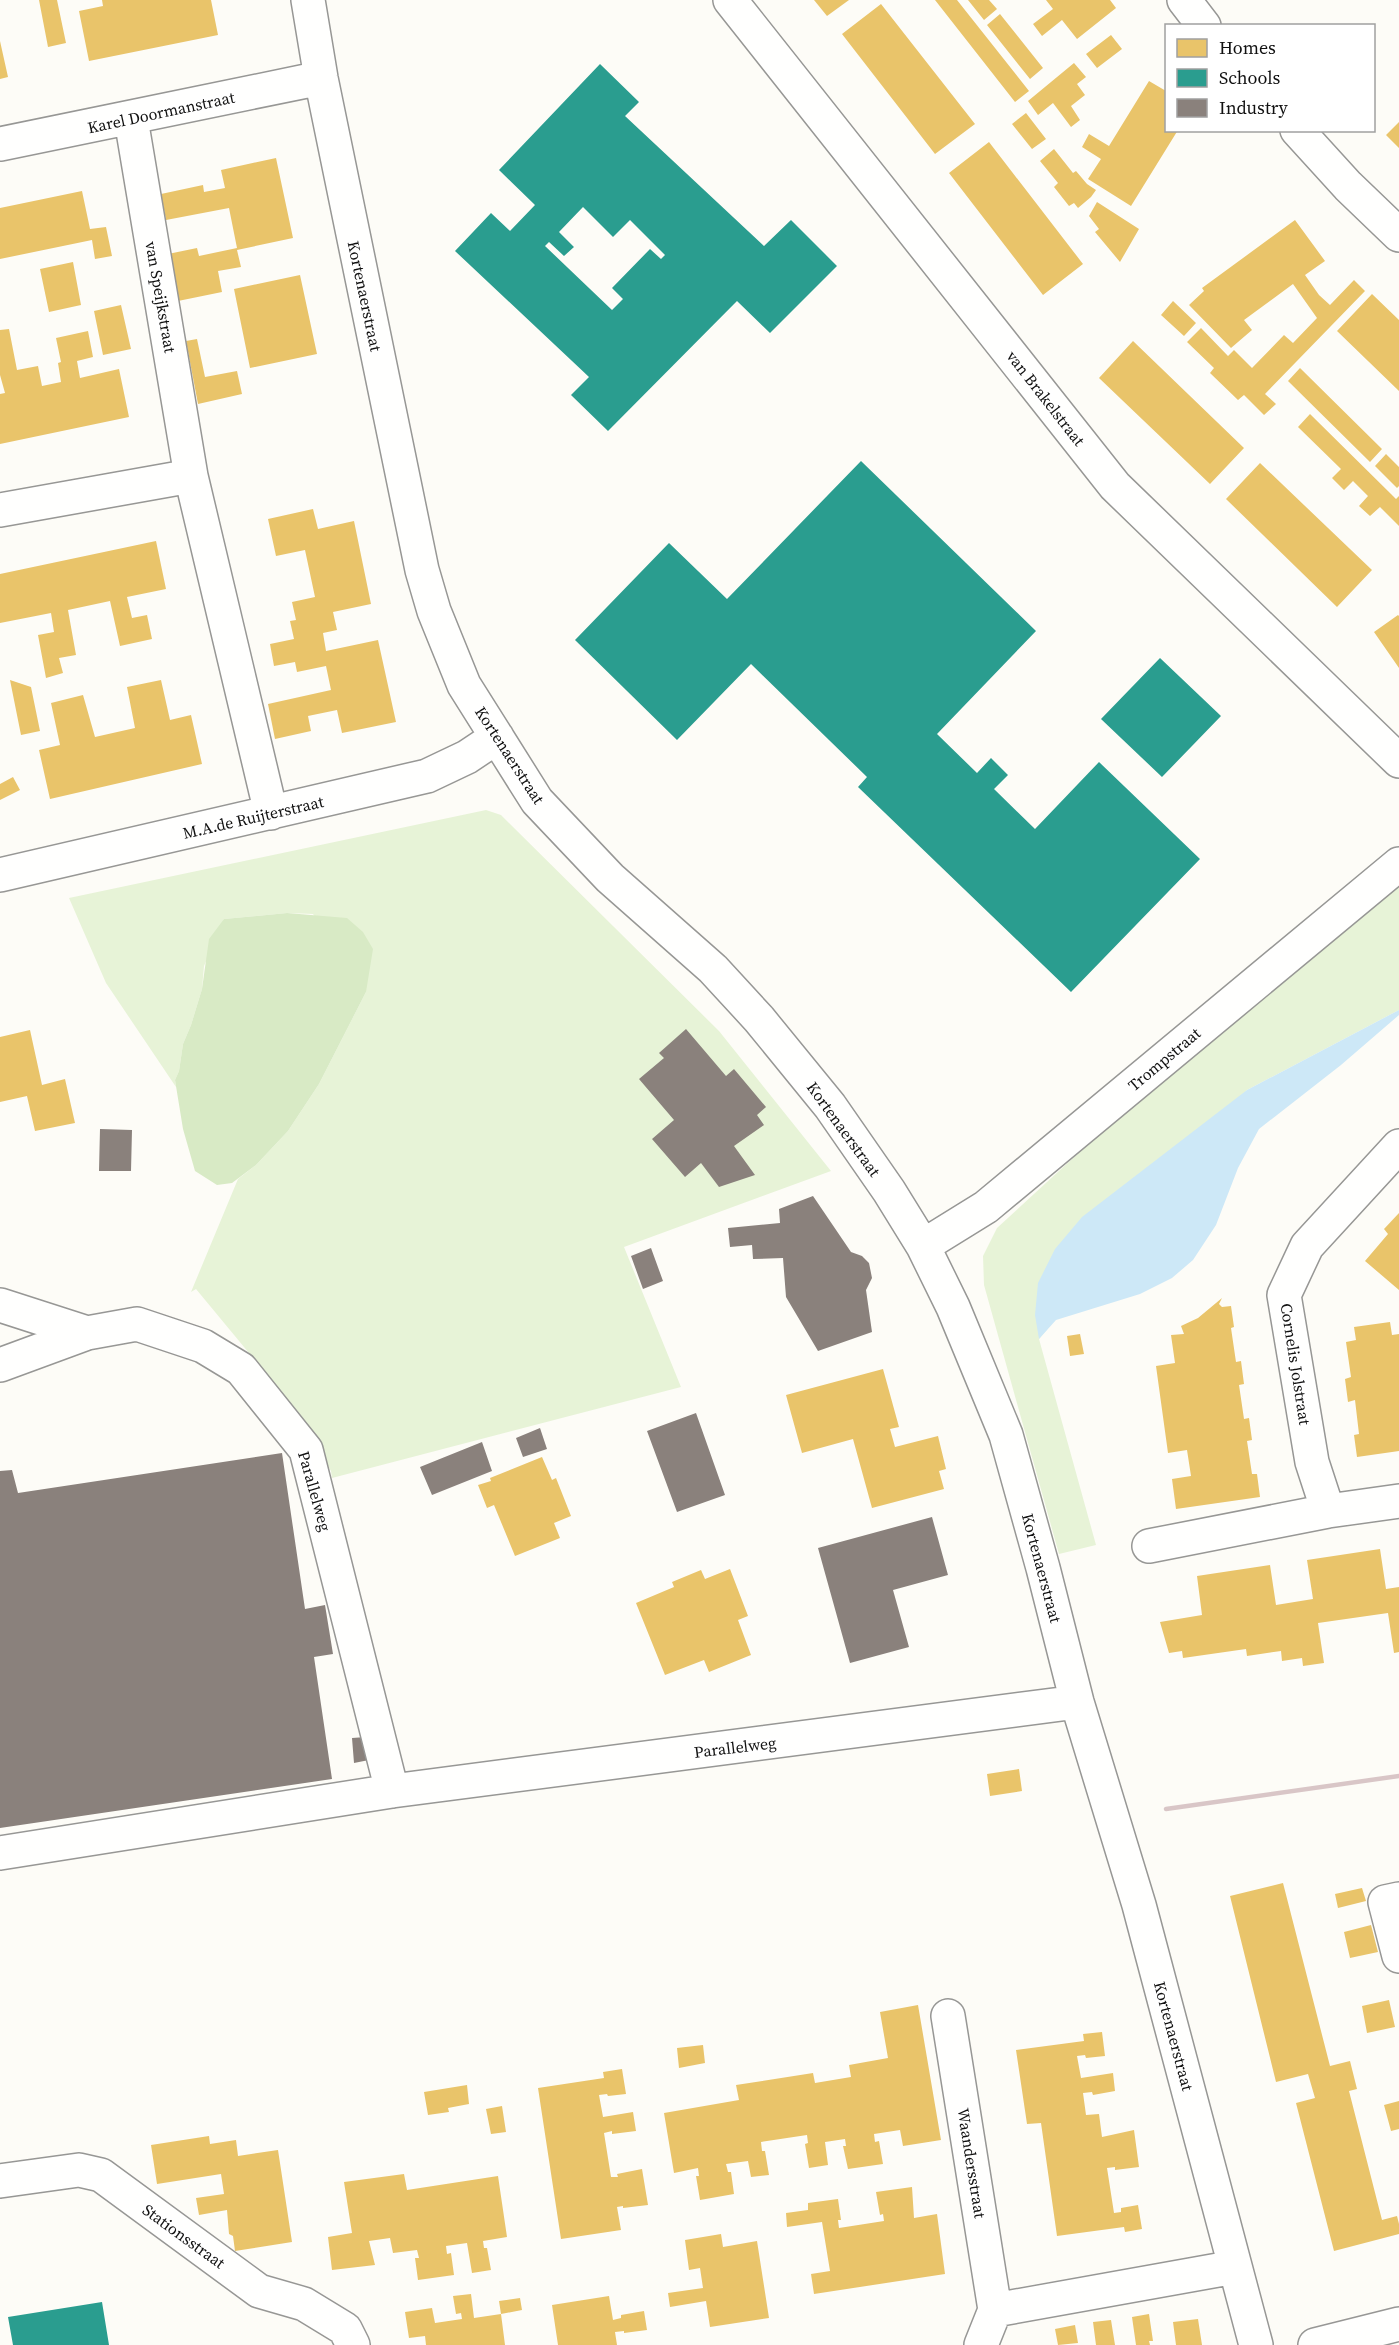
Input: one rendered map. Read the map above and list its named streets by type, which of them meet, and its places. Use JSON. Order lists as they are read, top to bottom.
{
  "streets": {
    "street": [
      "Karel Doormanstraat",
      "Kortenaerstraat",
      "van Speijkstraat",
      "van Brakelstraat",
      "M.A.de Ruijterstraat",
      "Trompstraat",
      "Cornelis Jolstraat",
      "Parallelweg",
      "Waandersstraat",
      "Stationsstraat"
    ]
  },
  "crossings": [
    ["Karel Doormanstraat", "Kortenaerstraat"],
    ["Karel Doormanstraat", "van Speijkstraat"],
    ["Kortenaerstraat", "M.A.de Ruijterstraat"],
    ["Kortenaerstraat", "Trompstraat"],
    ["Kortenaerstraat", "Parallelweg"],
    ["van Speijkstraat", "M.A.de Ruijterstraat"]
  ],
  "legend": ["Homes", "Schools", "Industry"]
}
